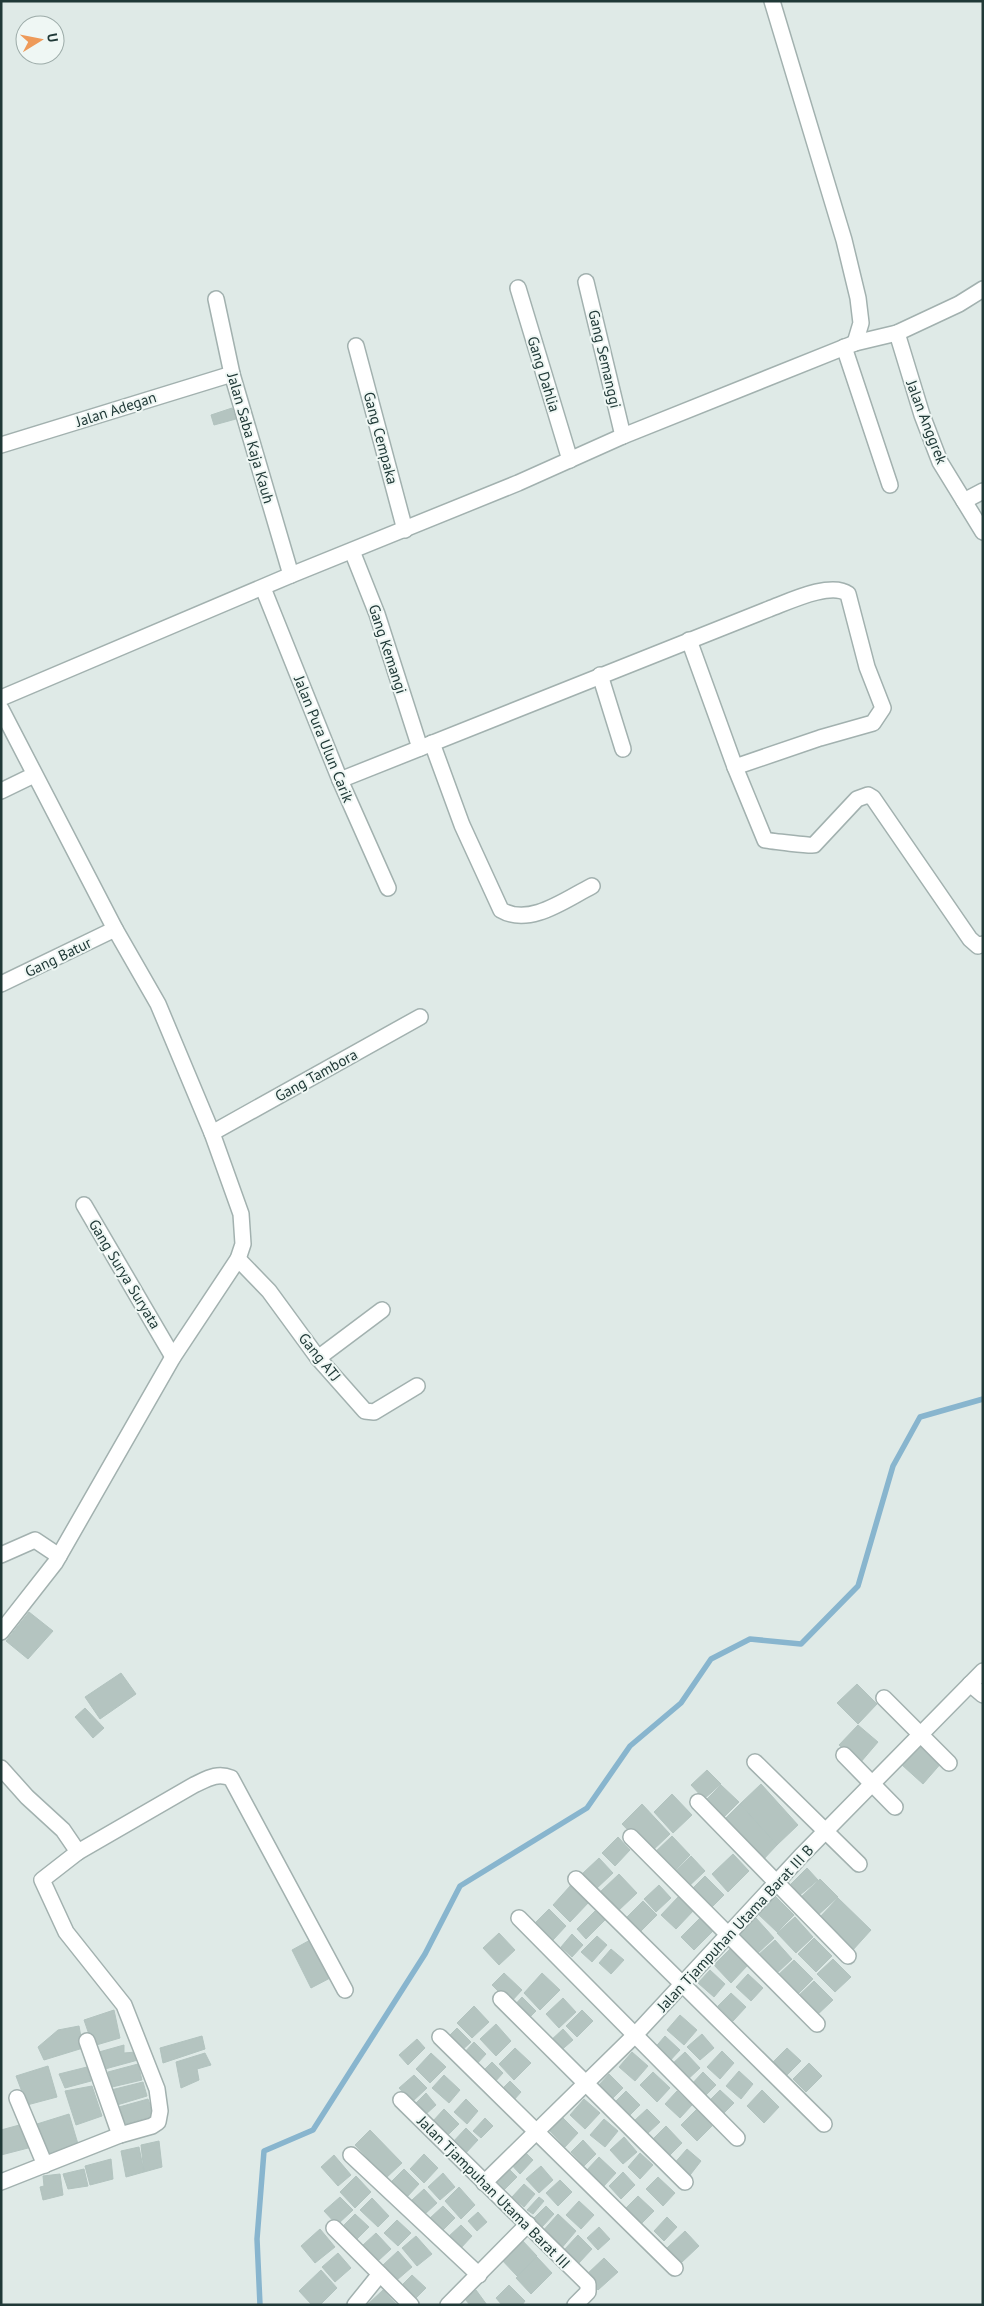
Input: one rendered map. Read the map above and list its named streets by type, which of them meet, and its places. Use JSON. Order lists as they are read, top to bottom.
{
  "streets": {
    "street": [
      "Gang Semanggi",
      "Gang Dahlia",
      "Jalan Adegan",
      "Jalan Anggrek",
      "Jalan Saba Kaja Kauh",
      "Gang Cempaka",
      "Gang Kemangi",
      "Jalan Pura Ulun Carik",
      "Gang Batur",
      "Gang Tambora",
      "Gang Surya Suryata",
      "Gang ATJ",
      "Jalan Tjampuhan Utama Barat III B",
      "Jalan Tjampuhan Utama Barat III"
    ]
  },
  "crossings": [
    ["Jalan Adegan", "Jalan Saba Kaja Kauh"],
    ["Jalan Tjampuhan Utama Barat III B", "Jalan Tjampuhan Utama Barat III"]
  ],
  "north": "right"
}
